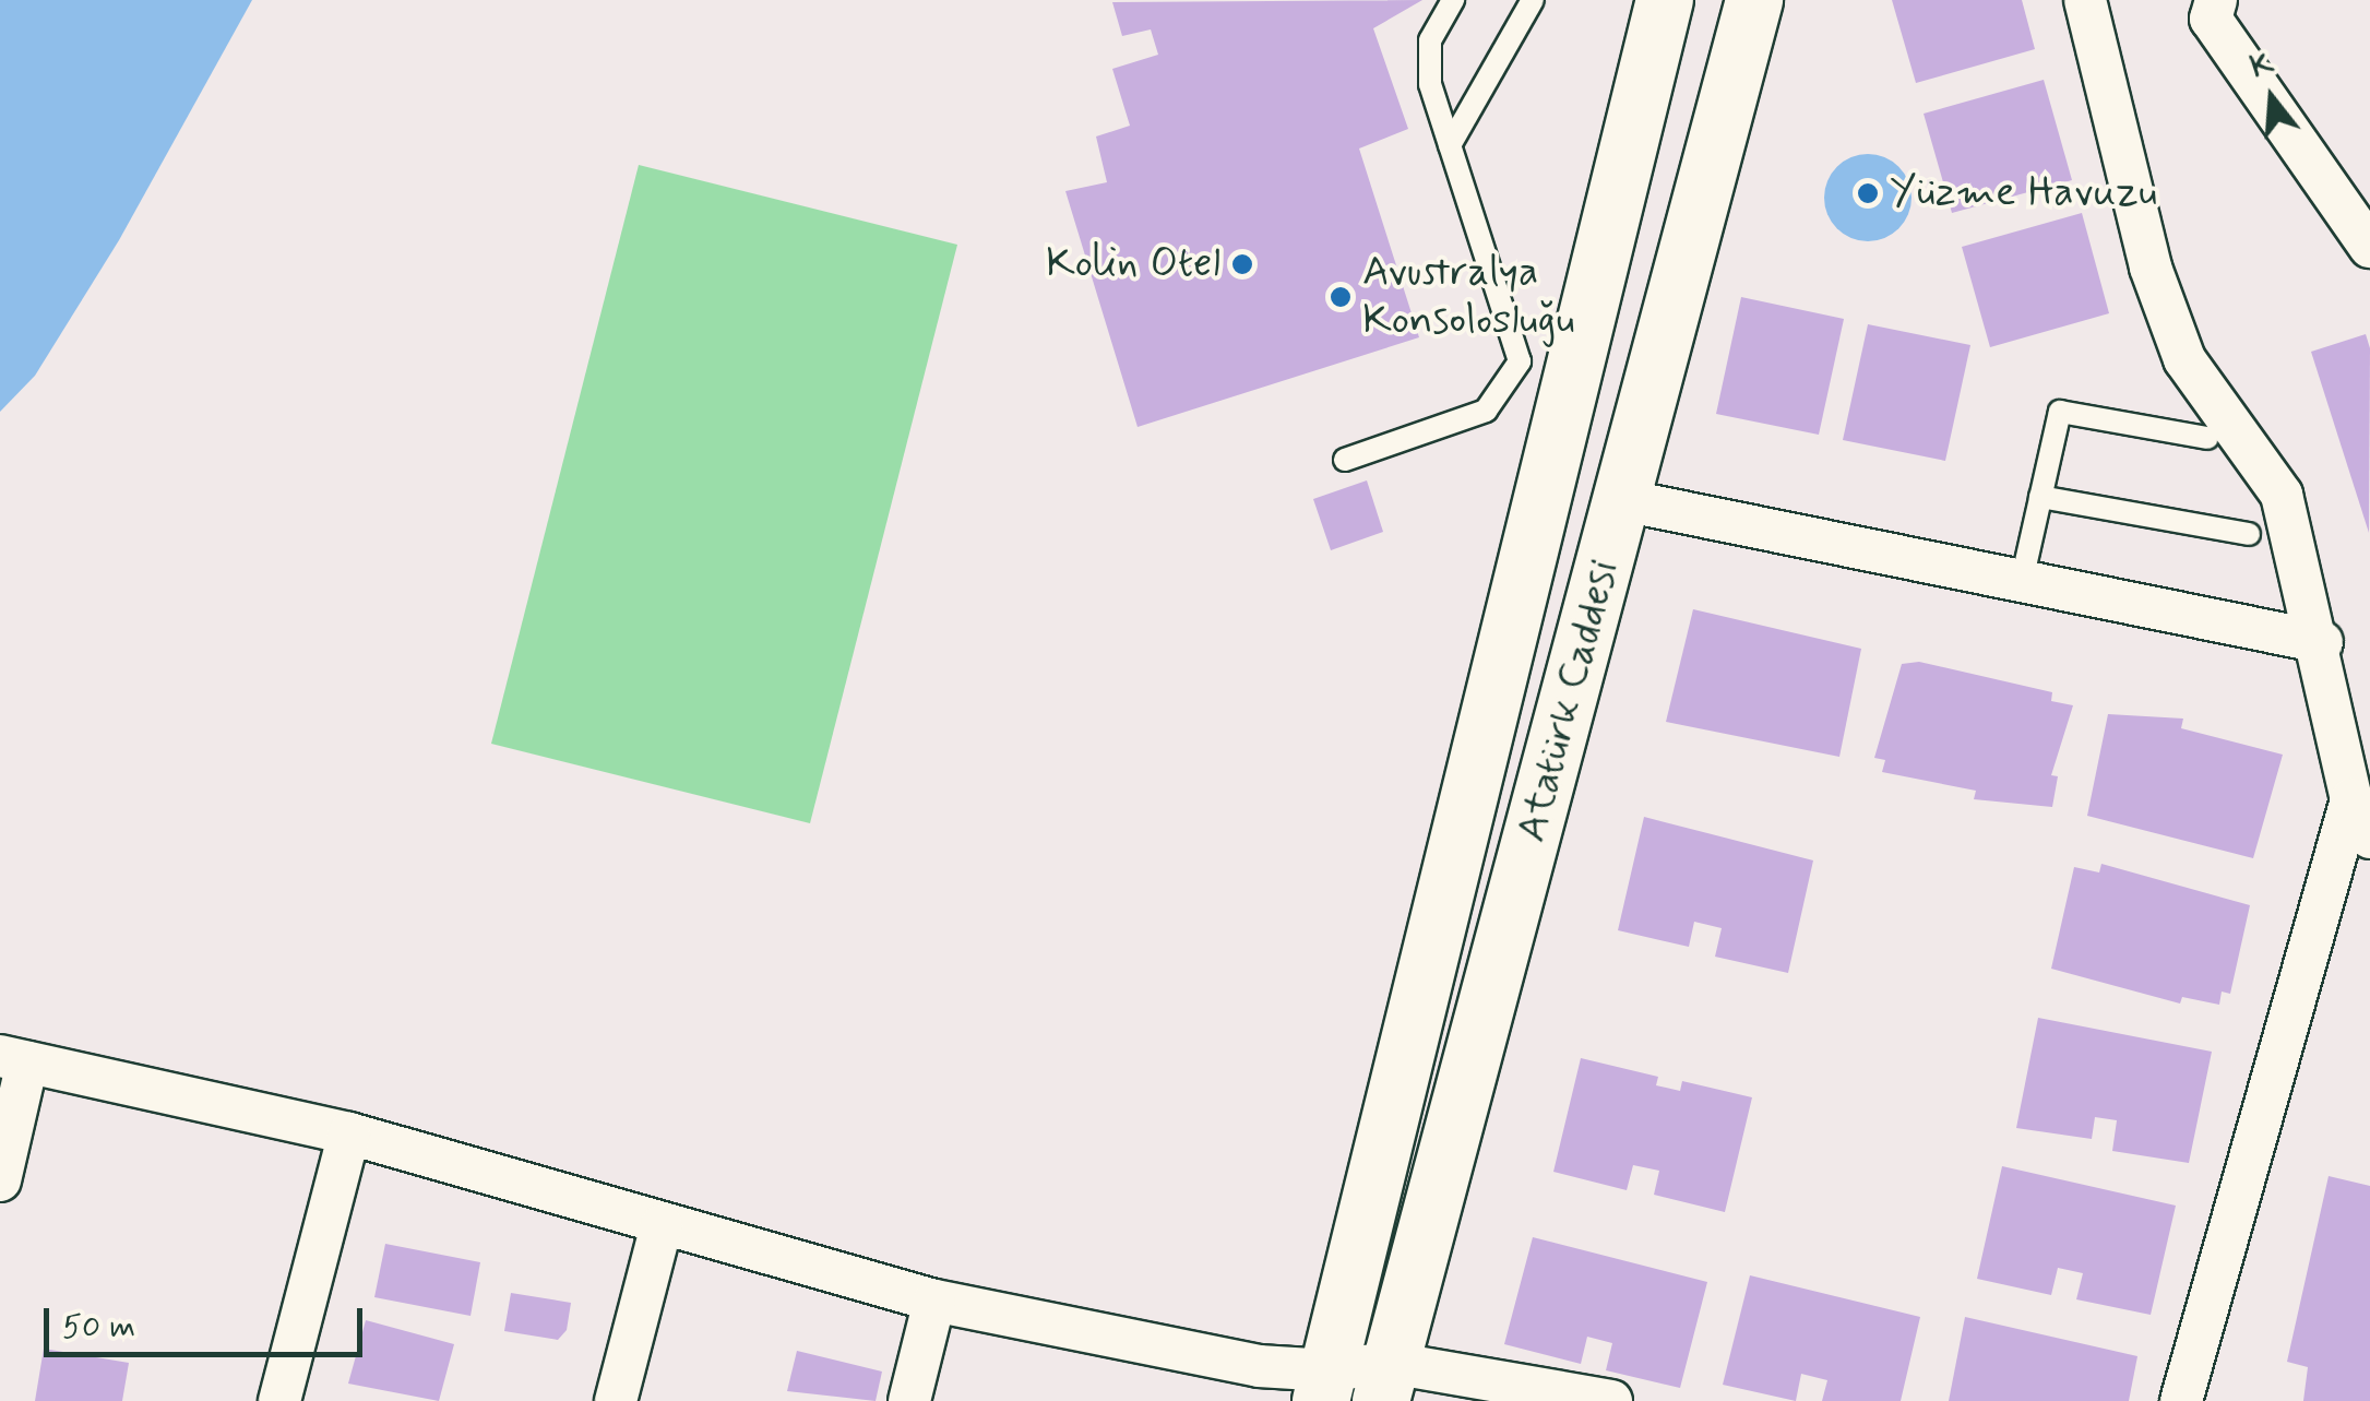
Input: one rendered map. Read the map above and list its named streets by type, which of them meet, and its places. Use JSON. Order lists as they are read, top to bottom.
{
  "streets": {
    "main road": ["Atatürk Caddesi"]
  },
  "places": ["Yüzme Havuzu", "Kolin Otel", "Avustralya Konsolosluğu"],
  "scale_bar": "50 m",
  "north": "top"
}
